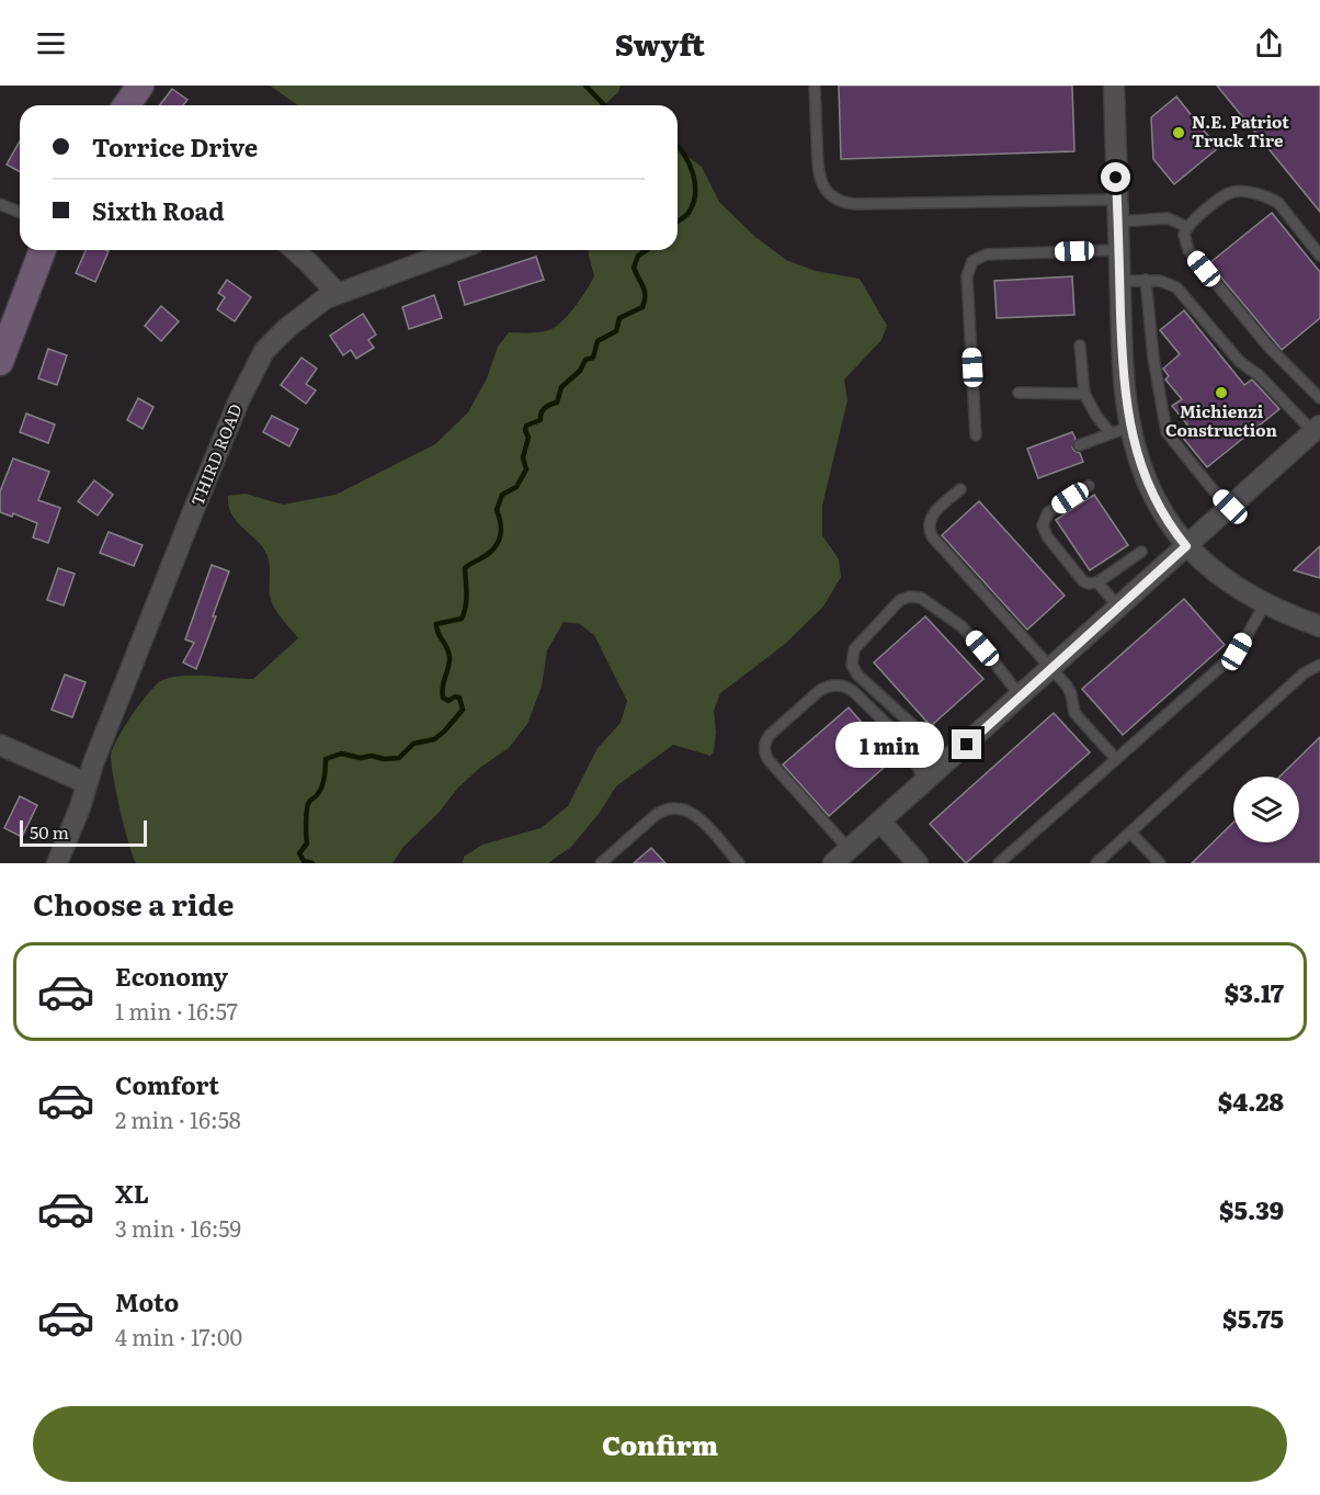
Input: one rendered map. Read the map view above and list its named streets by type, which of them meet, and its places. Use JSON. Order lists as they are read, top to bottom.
{
  "streets": {
    "street": ["THIRD ROAD"]
  },
  "places": ["N.E. Patriot Truck Tire", "Michienzi Construction"],
  "scale_bar": "50 m",
  "page": {
    "header": "Swyft",
    "banner": ["Torrice Drive", "Sixth Road"],
    "bubble": "1 min",
    "scale": "50 m",
    "heading": "Choose a ride",
    "list": [
      {
        "name": "Economy",
        "note": "1 min · 16:57",
        "value": "$3.17"
      },
      {
        "name": "Comfort",
        "note": "2 min · 16:58",
        "value": "$4.28"
      },
      {
        "name": "XL",
        "note": "3 min · 16:59",
        "value": "$5.39"
      },
      {
        "name": "Moto",
        "note": "4 min · 17:00",
        "value": "$5.75"
      }
    ],
    "buttons": "Confirm"
  }
}
